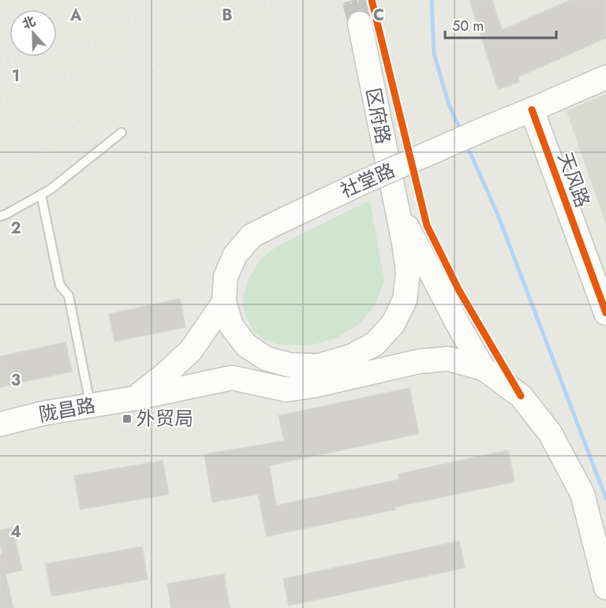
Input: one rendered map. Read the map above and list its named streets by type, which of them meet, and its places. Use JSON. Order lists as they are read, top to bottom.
{
  "streets": {
    "main road": [
      "区府路",
      "天风路",
      "社堂路",
      "陇昌路"
    ]
  },
  "crossings": [
    ["区府路", "社堂路"],
    ["天风路", "社堂路"]
  ],
  "places": {
    "transit": ["外贸局"]
  },
  "scale_bar": "50 m",
  "north": "top",
  "grid": {
    "columns": ["A", "B", "C"],
    "rows": [
      "1",
      "2",
      "3",
      "4"
    ]
  }
}
